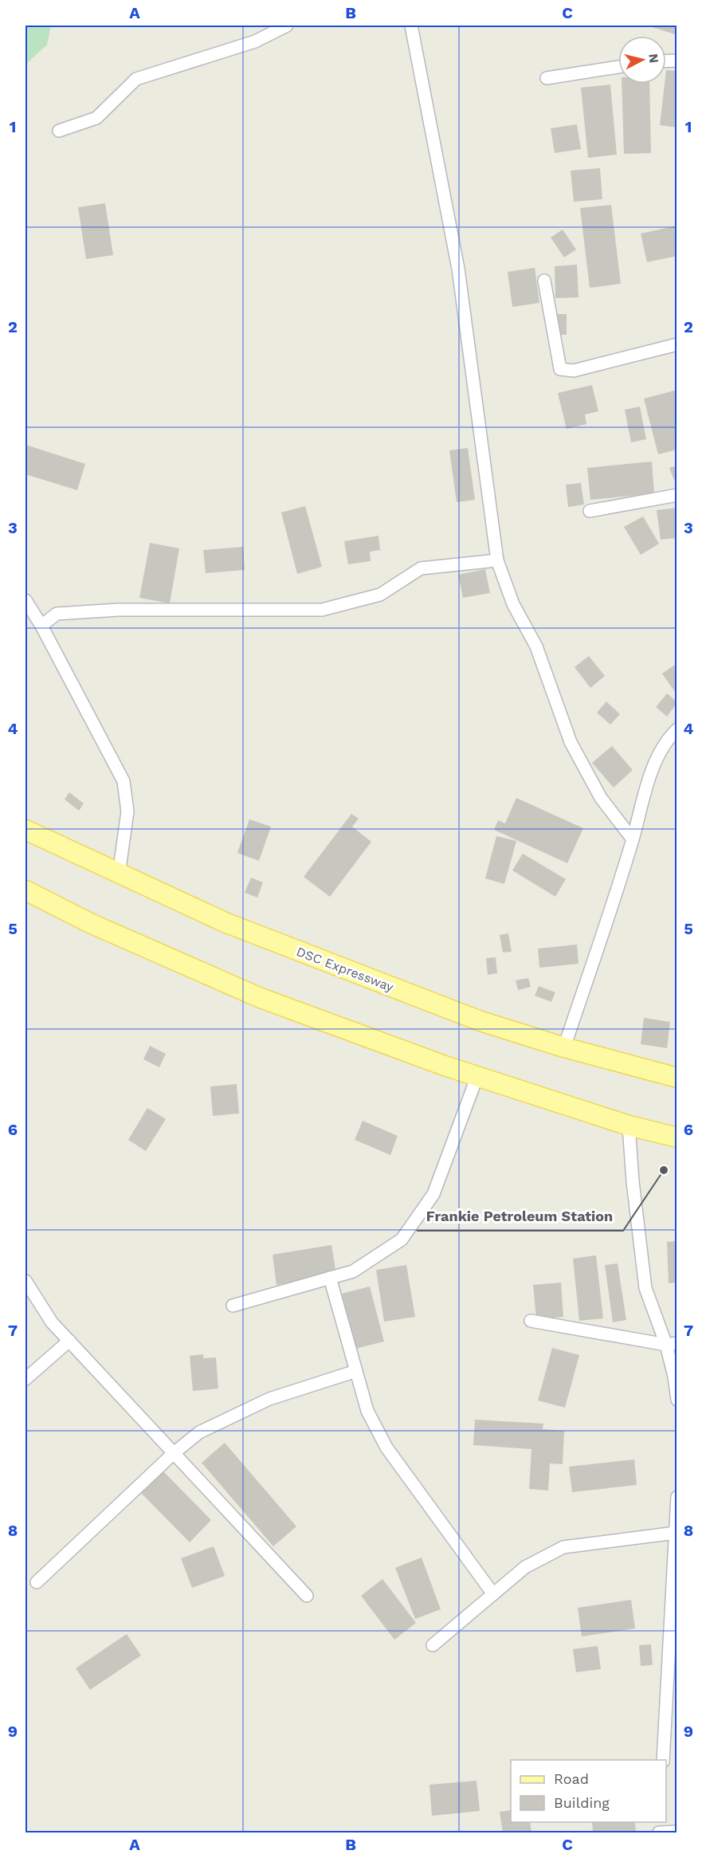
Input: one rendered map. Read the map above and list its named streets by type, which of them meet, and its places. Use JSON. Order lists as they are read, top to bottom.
{
  "streets": {
    "main road": ["DSC Expressway"]
  },
  "places": ["Frankie Petroleum Station"],
  "legend": ["Road", "Building"],
  "north": "right",
  "grid": {
    "columns": ["A", "B", "C"],
    "rows": [
      "1",
      "2",
      "3",
      "4",
      "5",
      "6",
      "7",
      "8",
      "9"
    ]
  }
}
